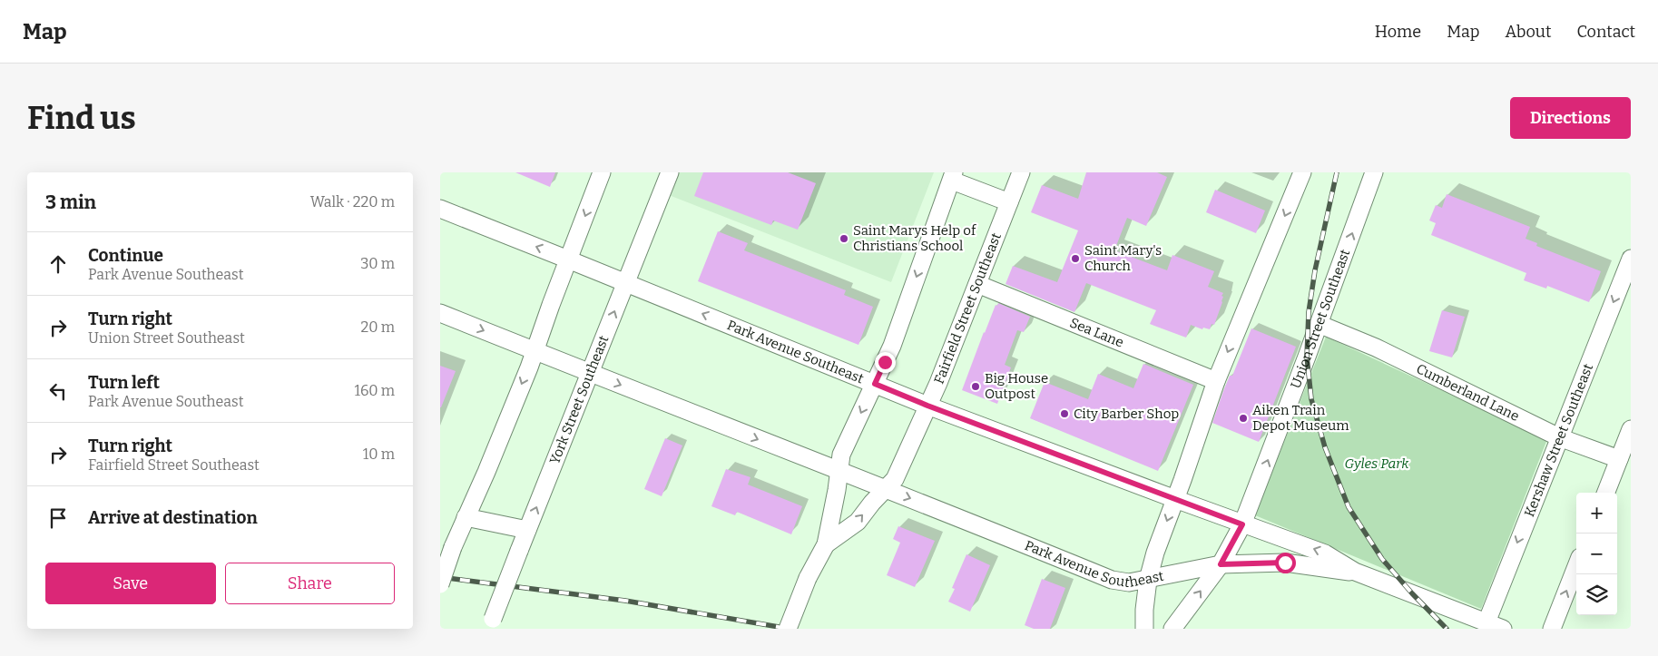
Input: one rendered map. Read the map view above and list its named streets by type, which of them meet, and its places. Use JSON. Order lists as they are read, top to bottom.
{
  "streets": {
    "street": [
      "Fairfield Street Southeast",
      "Union Street Southeast",
      "Sea Lane",
      "Park Avenue Southeast",
      "Cumberland Lane",
      "York Street Southeast",
      "Kershaw Street Southeast"
    ]
  },
  "crossings": [
    ["Fairfield Street Southeast", "Sea Lane"],
    ["Fairfield Street Southeast", "Park Avenue Southeast"],
    ["Union Street Southeast", "Park Avenue Southeast"],
    ["Union Street Southeast", "Cumberland Lane"],
    ["Park Avenue Southeast", "York Street Southeast"],
    ["Park Avenue Southeast", "Kershaw Street Southeast"],
    ["Cumberland Lane", "Kershaw Street Southeast"]
  ],
  "parks": ["Gyles Park"],
  "places": [
    "Saint Marys Help of Christians School",
    "Saint Mary's Church",
    "Big House Outpost",
    "City Barber Shop",
    "Aiken Train Depot Museum"
  ],
  "page": {
    "header": "Map",
    "nav": [
      "Home",
      "Map",
      "About",
      "Contact"
    ],
    "buttons": [
      "Directions",
      ["Save", "Share"]
    ],
    "title": "Find us",
    "heading": ["3 min", "Walk · 220 m"],
    "list": [
      ["Continue", "Park Avenue Southeast", "30 m"],
      ["Turn right", "Union Street Southeast", "20 m"],
      ["Turn left", "Park Avenue Southeast", "160 m"],
      ["Turn right", "Fairfield Street Southeast", "10 m"],
      "Arrive at destination"
    ],
    "map_buttons": ["+", "−"]
  }
}
